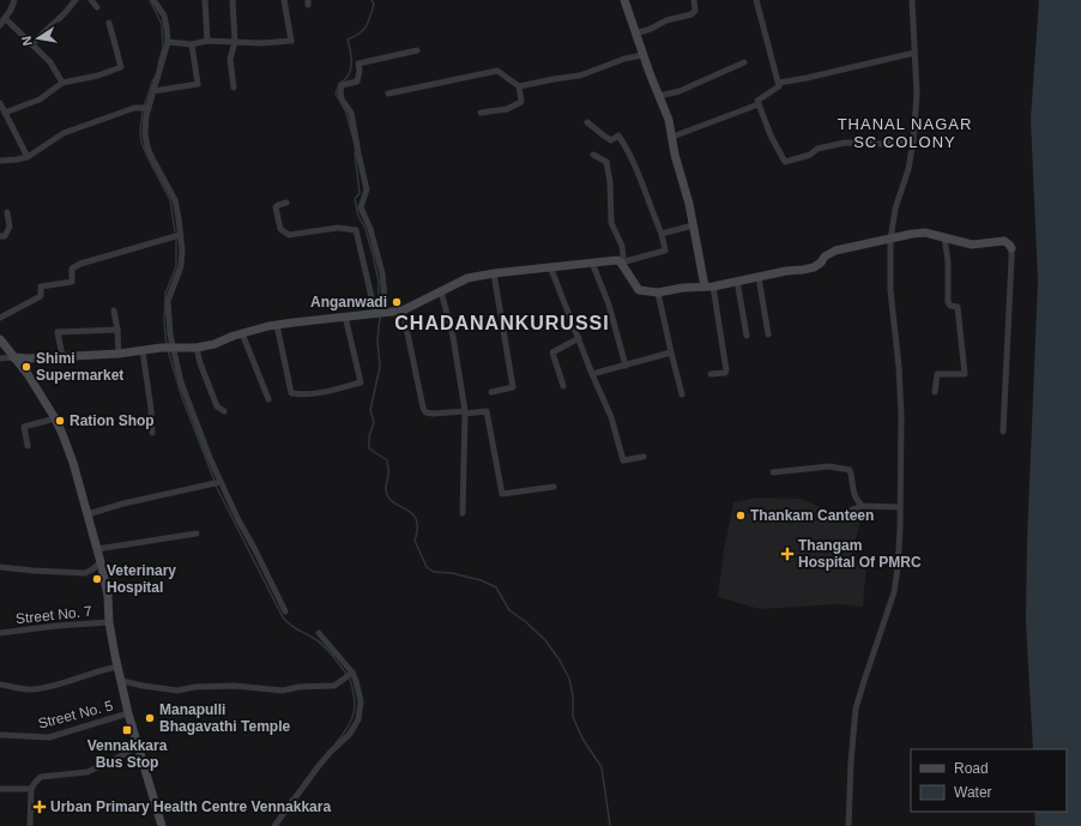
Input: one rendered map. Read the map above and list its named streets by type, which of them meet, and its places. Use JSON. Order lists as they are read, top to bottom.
{
  "streets": {
    "street": ["Street No. 7", "Street No. 5"]
  },
  "districts": ["THANAL NAGAR SC COLONY", "CHADANANKURUSSI"],
  "places": {
    "other": [
      "Anganwadi",
      "Shimi Supermarket",
      "Ration Shop",
      "Thankam Canteen",
      "Veterinary Hospital",
      "Manapulli Bhagavathi Temple"
    ],
    "health": ["Thangam Hospital Of PMRC", "Urban Primary Health Centre Vennakkara"],
    "transit": ["Vennakkara Bus Stop"]
  },
  "legend": ["Road", "Water"],
  "north": "left"
}
